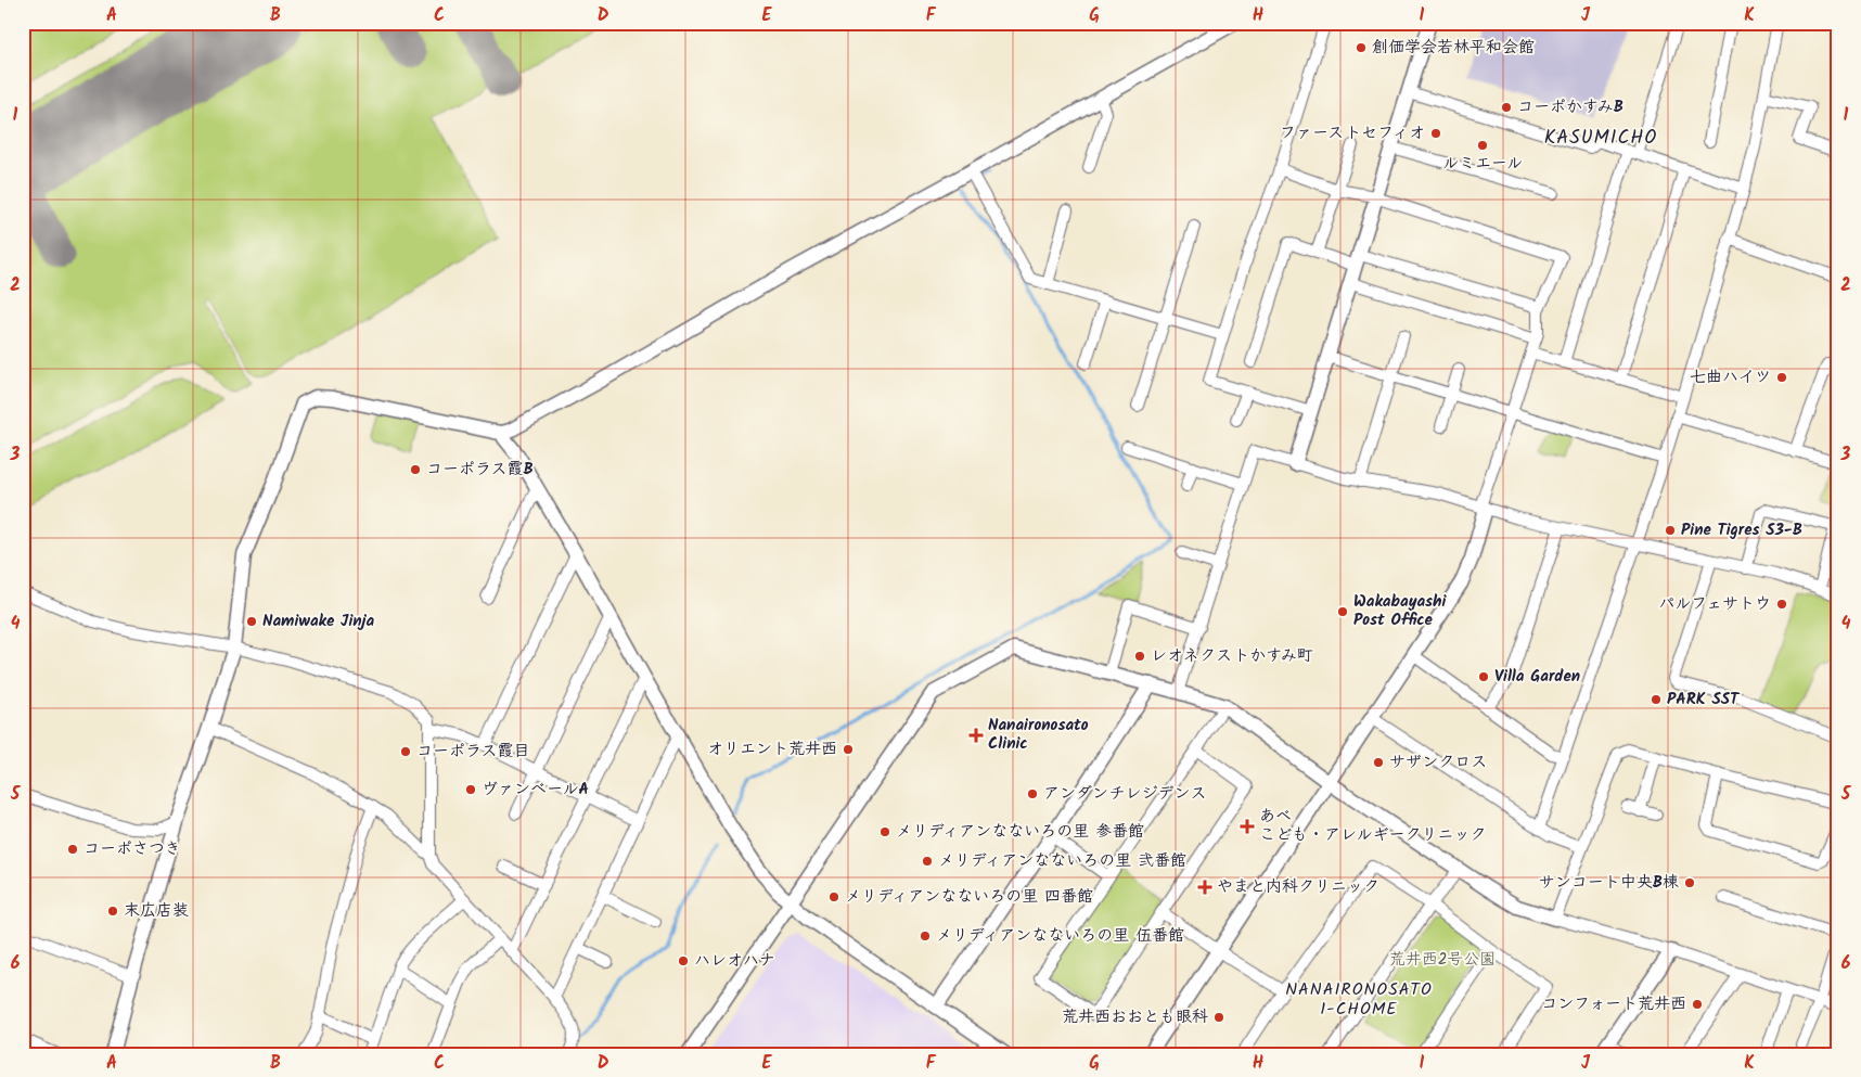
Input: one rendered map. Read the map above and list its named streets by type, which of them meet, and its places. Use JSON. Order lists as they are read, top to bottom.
{
  "districts": ["KASUMICHO", "NANAIRONOSATO 1-CHOME"],
  "parks": ["荒井西2号公園"],
  "places": {
    "other": [
      "創価学会若林平和会館",
      "コーポかすみB",
      "ファーストセフィオ",
      "ルミエール",
      "七曲ハイツ",
      "コーポラス霞B",
      "Pine Tigres S3-B",
      "パルフェサトウ",
      "Wakabayashi Post Office",
      "Namiwake Jinja",
      "レオネクストかすみ町",
      "Villa Garden",
      "PARK SST",
      "オリエント荒井西",
      "コーポラス霞目",
      "サザンクロス",
      "ヴァンベールA",
      "アンダンチレジデンス",
      "メリディアンなないろの里 参番館",
      "コーポさつき",
      "メリディアンなないろの里 弐番館",
      "サンコート中央B棟",
      "メリディアンなないろの里 四番館",
      "末広店装",
      "メリディアンなないろの里 伍番館",
      "ハレオハナ",
      "コンフォート荒井西",
      "荒井西おおとも眼科"
    ],
    "health": ["Nanaironosato Clinic", "あべ こども・アレルギークリニック", "やまと内科クリニック"]
  },
  "grid": {
    "columns": [
      "A",
      "B",
      "C",
      "D",
      "E",
      "F",
      "G",
      "H",
      "I",
      "J",
      "K"
    ],
    "rows": [
      "1",
      "2",
      "3",
      "4",
      "5",
      "6"
    ]
  }
}
